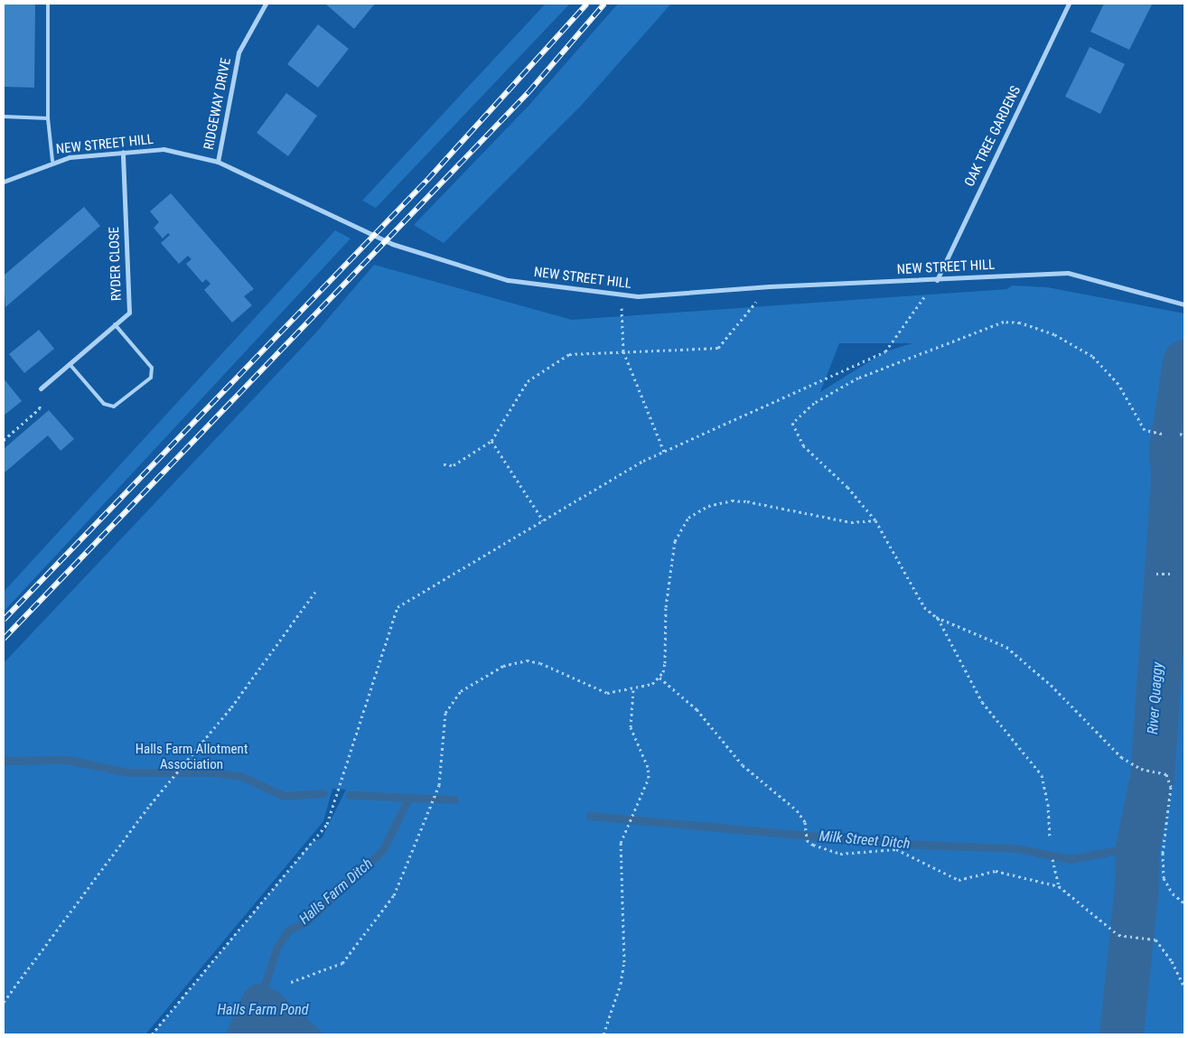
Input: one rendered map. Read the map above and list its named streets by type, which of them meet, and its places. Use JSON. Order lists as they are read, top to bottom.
{
  "streets": {
    "street": [
      "RIDGEWAY DRIVE",
      "OAK TREE GARDENS",
      "NEW STREET HILL",
      "RYDER CLOSE"
    ]
  },
  "crossings": [
    ["RIDGEWAY DRIVE", "NEW STREET HILL"],
    ["OAK TREE GARDENS", "NEW STREET HILL"],
    ["NEW STREET HILL", "RYDER CLOSE"]
  ],
  "water": [
    "River Quaggy",
    "Milk Street Ditch",
    "Halls Farm Ditch",
    "Halls Farm Pond"
  ],
  "parks": ["Halls Farm Allotment Association"]
}
